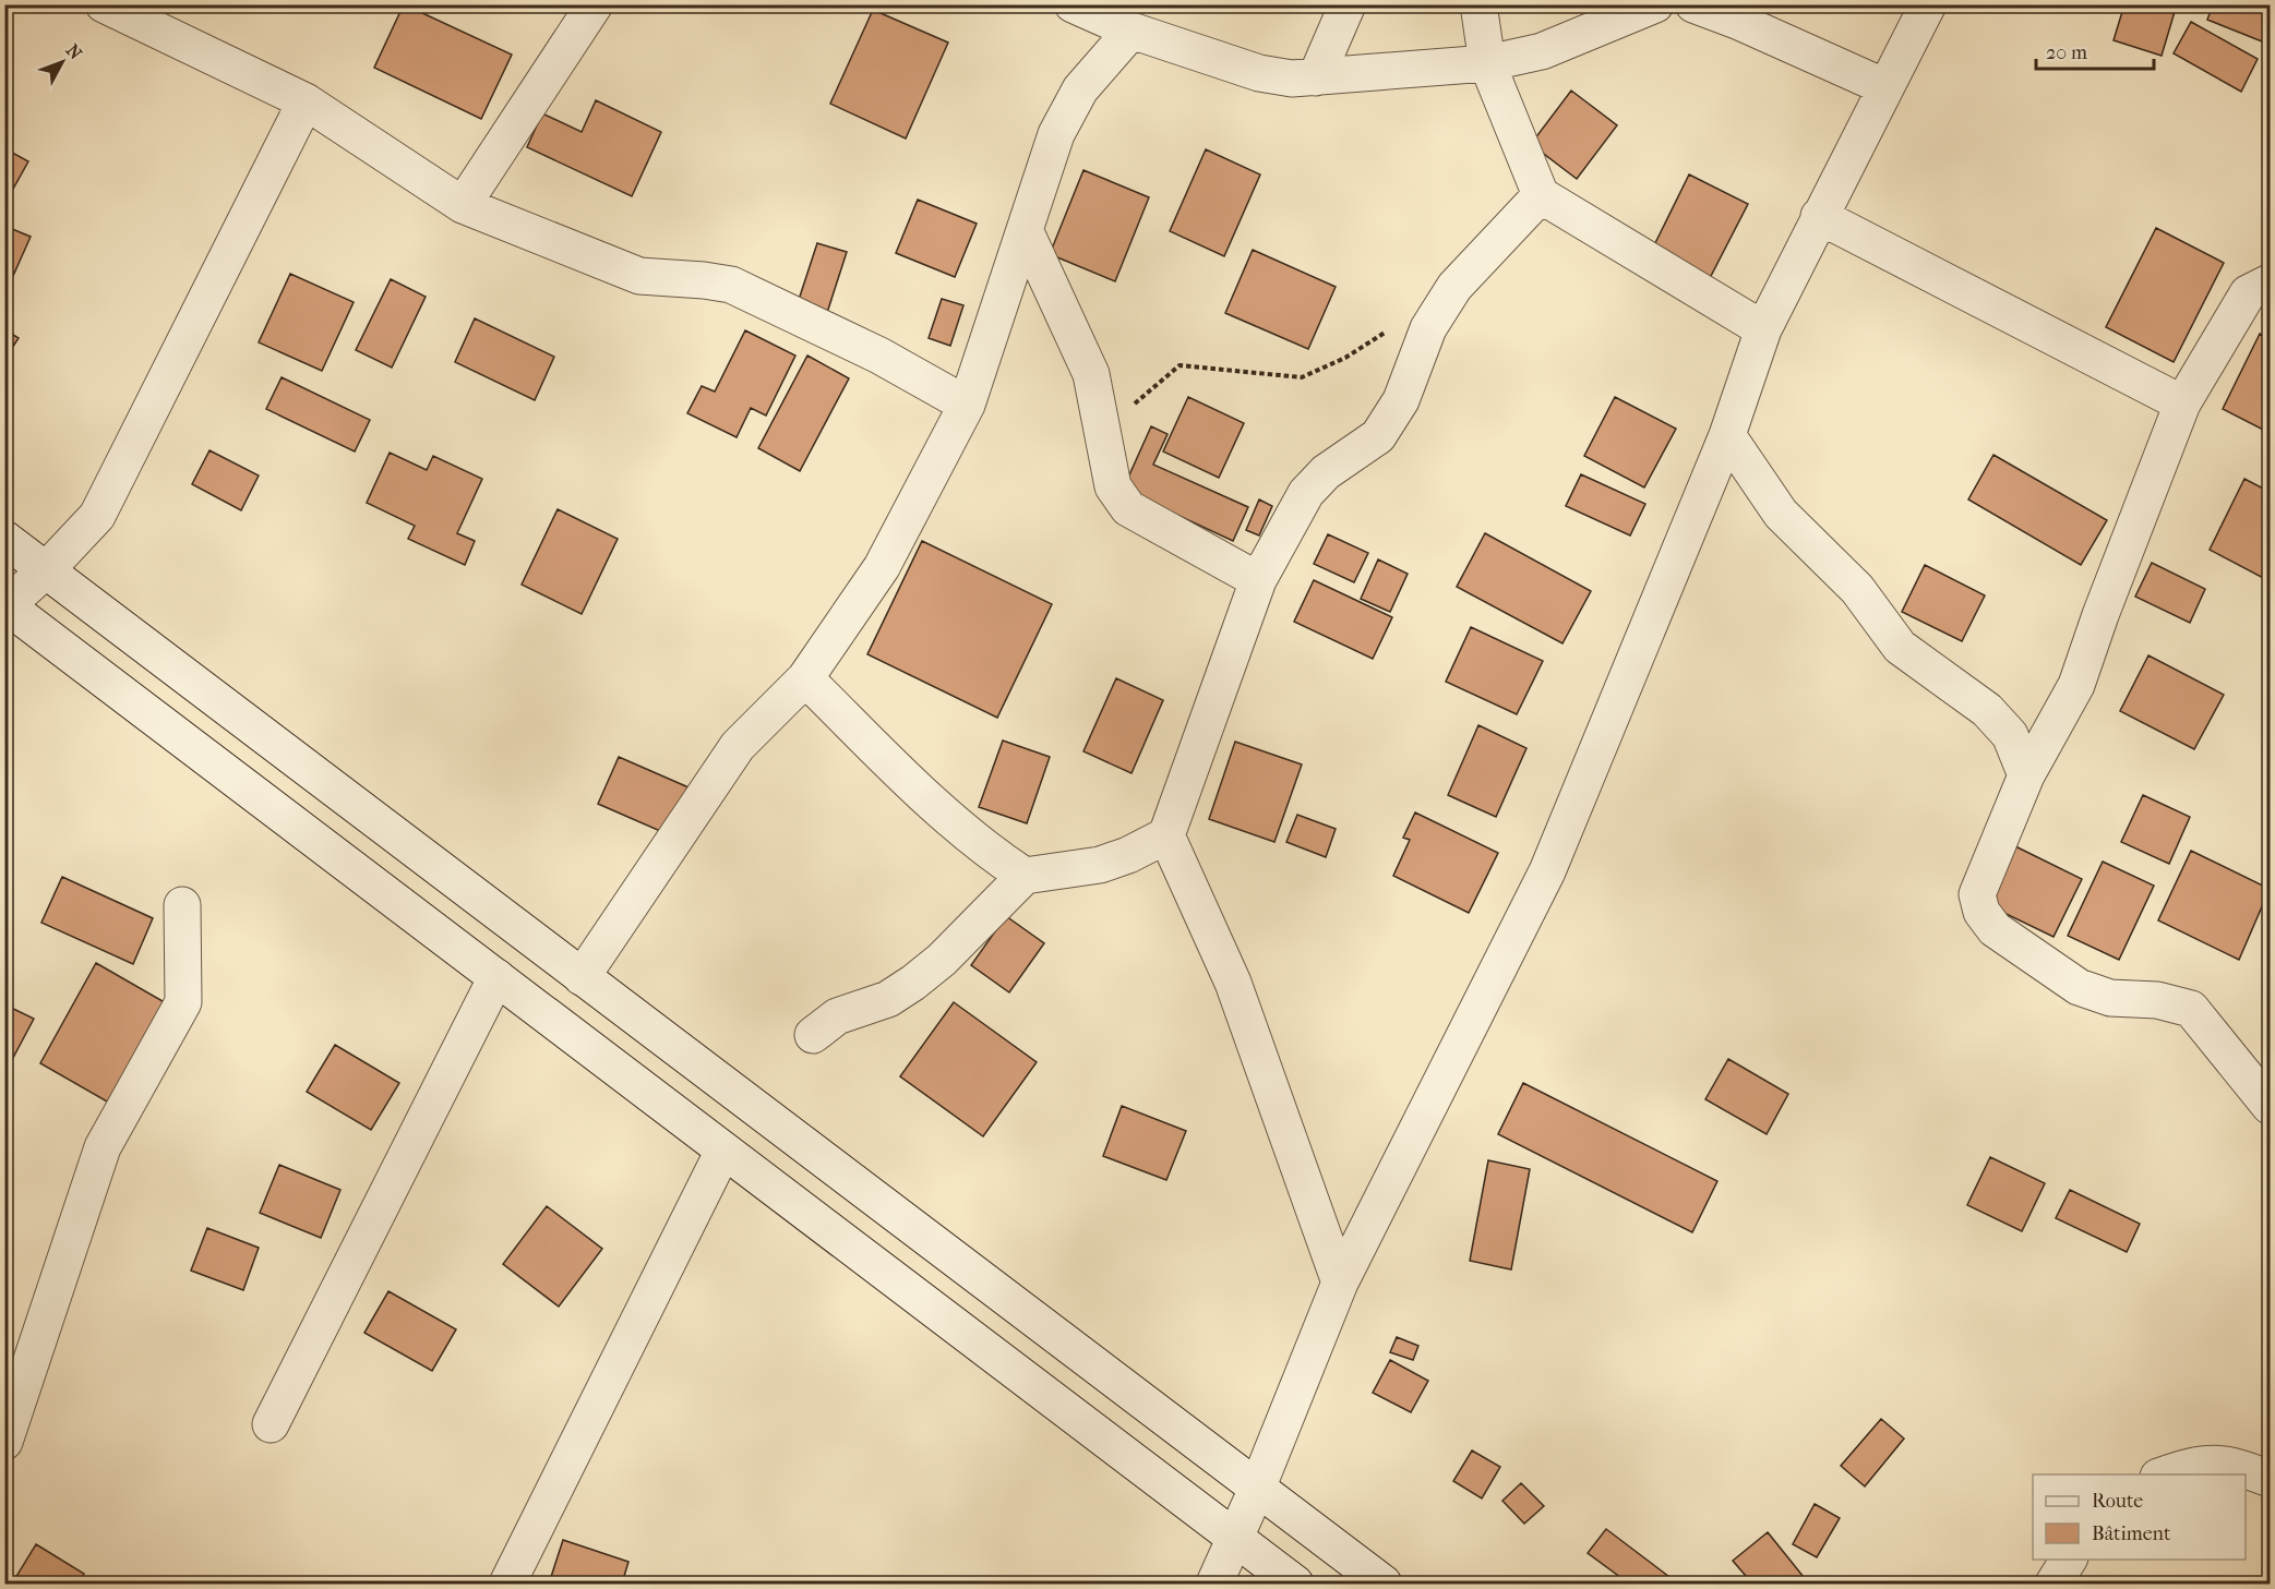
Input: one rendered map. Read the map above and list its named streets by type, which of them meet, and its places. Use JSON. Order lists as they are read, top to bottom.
{
  "legend": ["Route", "Bâtiment"],
  "scale_bar": "20 m",
  "north": "top right"
}
